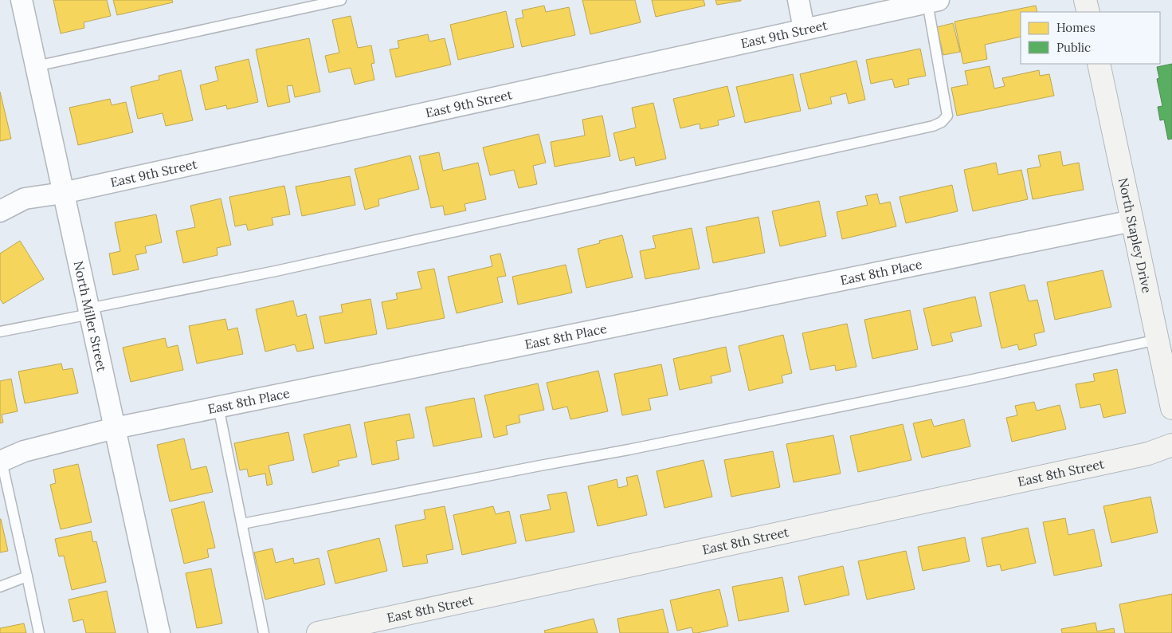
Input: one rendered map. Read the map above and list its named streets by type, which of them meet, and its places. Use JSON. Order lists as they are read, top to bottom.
{
  "streets": {
    "street": [
      "East 9th Street",
      "North Stapley Drive",
      "East 8th Place",
      "North Miller Street",
      "East 8th Street"
    ]
  },
  "crossings": [
    ["East 9th Street", "North Miller Street"],
    ["North Stapley Drive", "East 8th Place"],
    ["East 8th Place", "North Miller Street"]
  ],
  "legend": ["Homes", "Public"]
}
